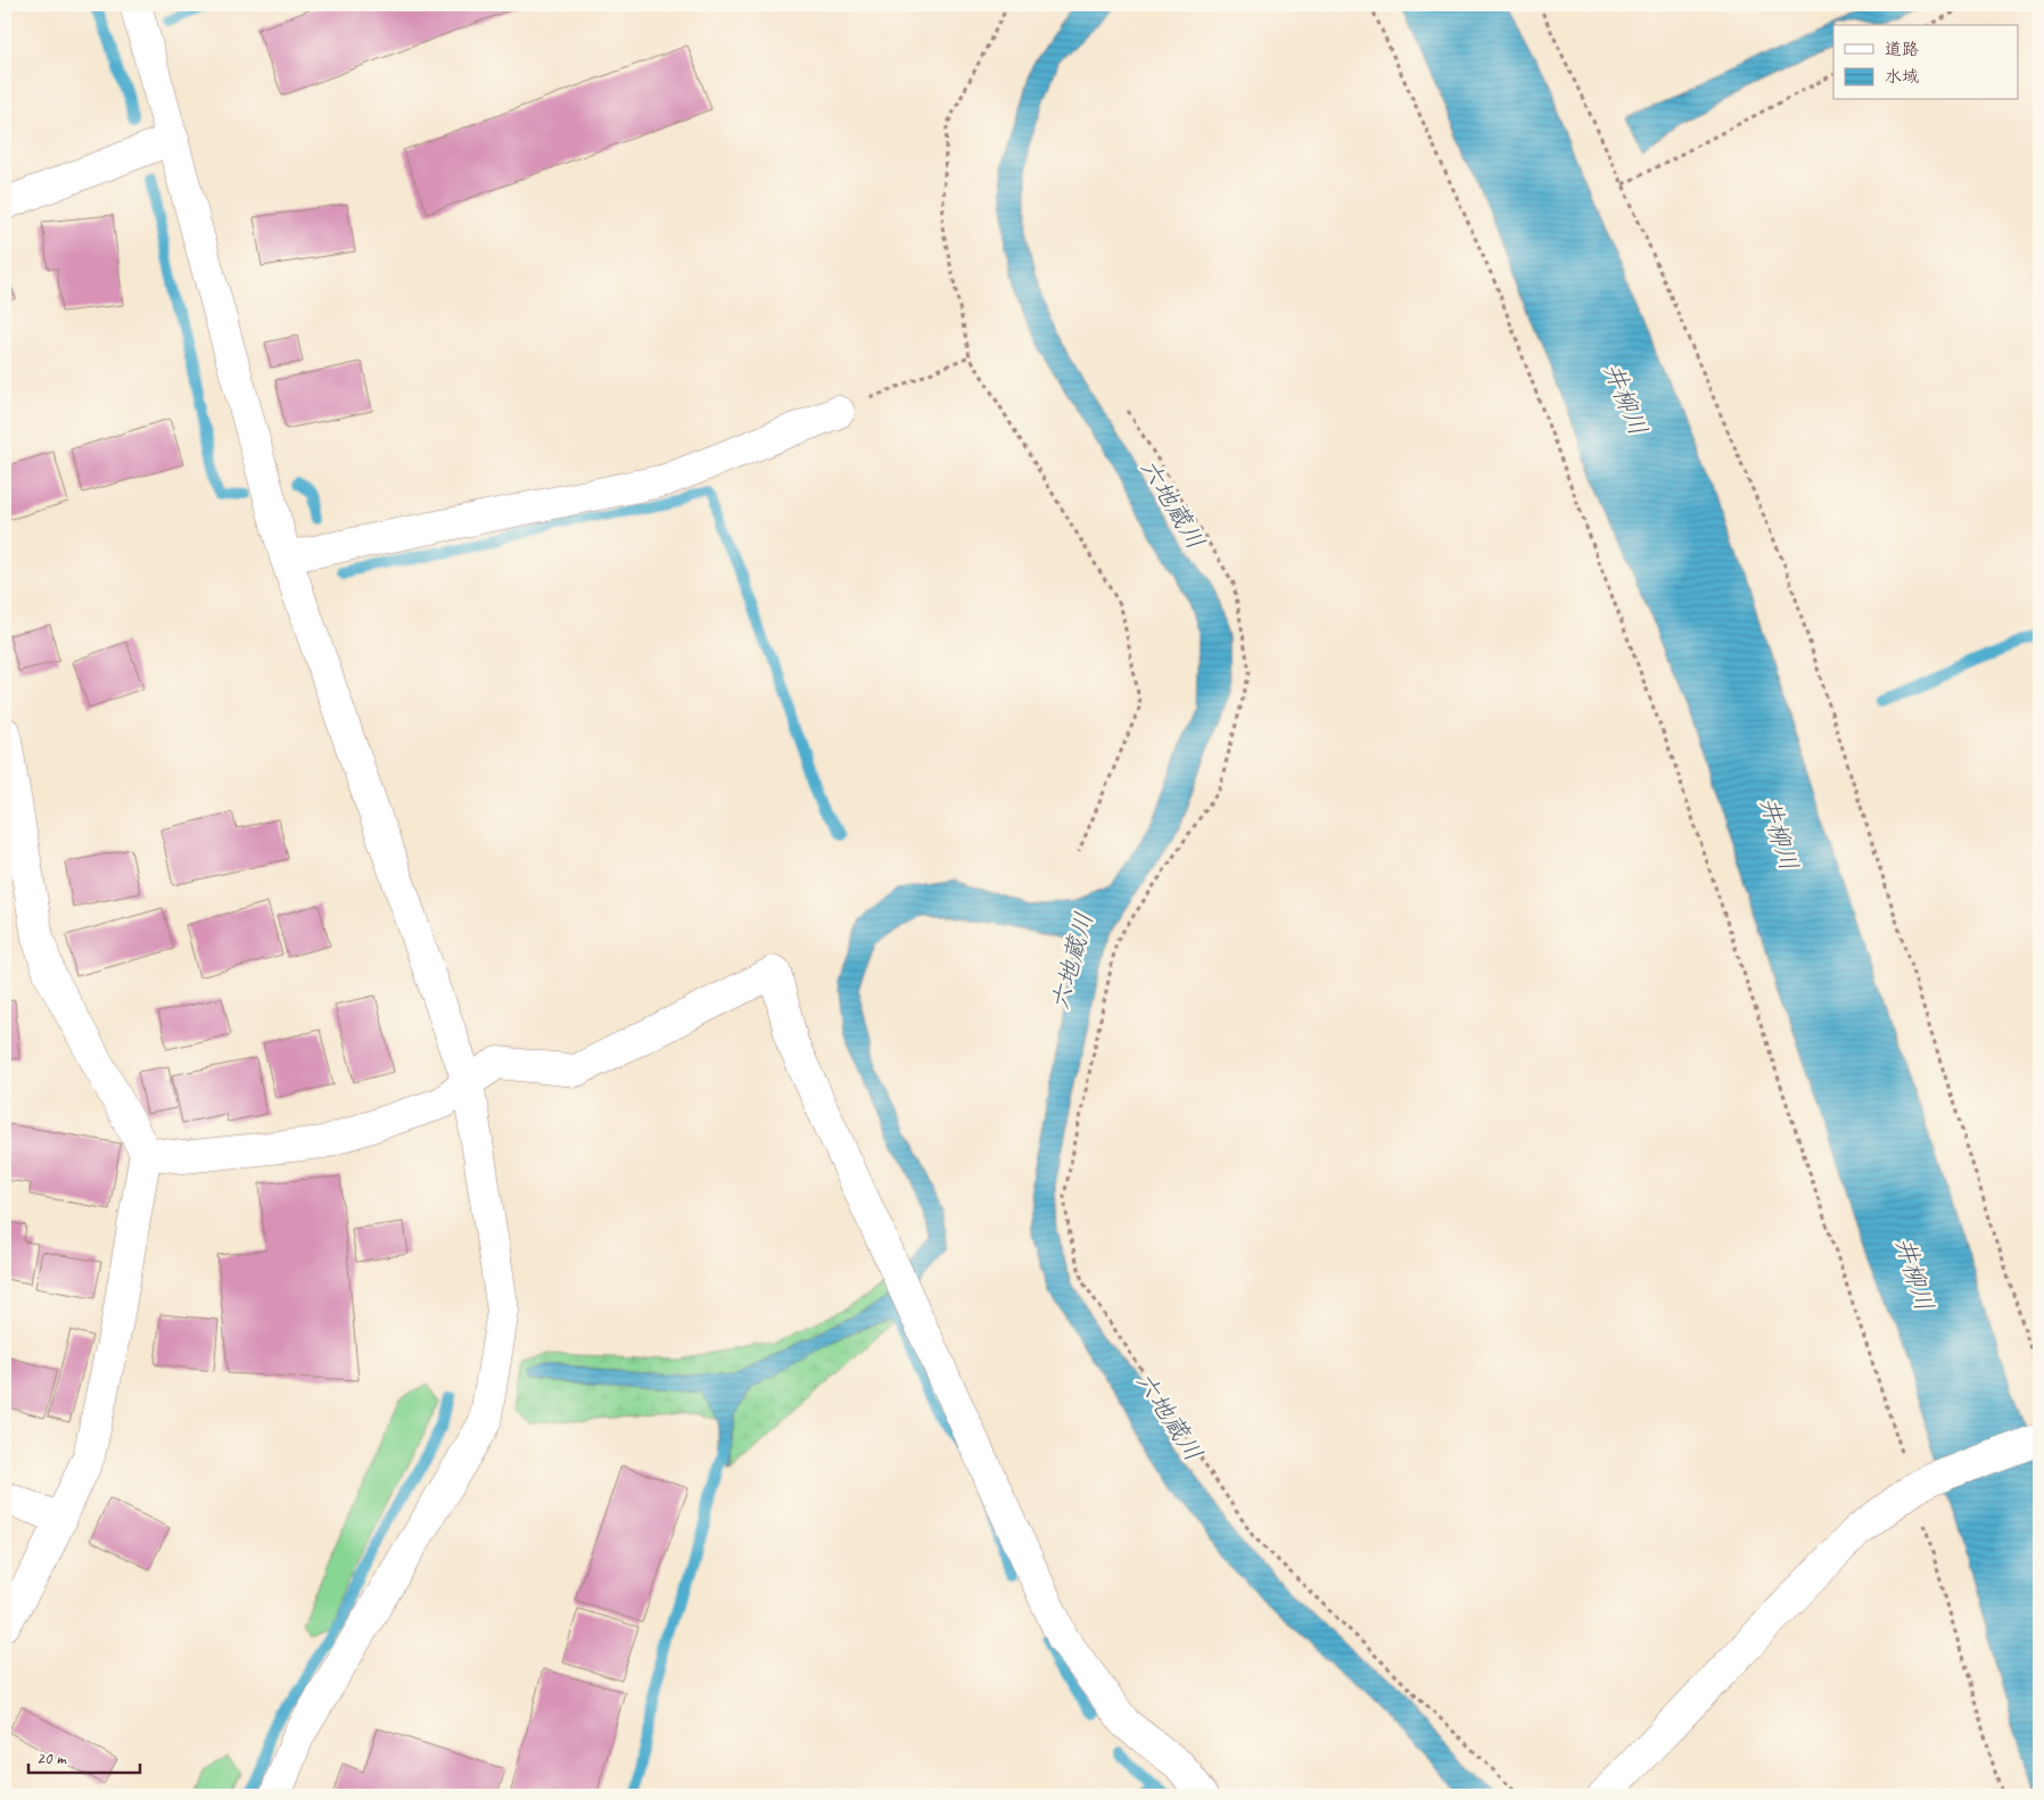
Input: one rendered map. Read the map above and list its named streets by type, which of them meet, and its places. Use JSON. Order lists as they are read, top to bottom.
{
  "water": ["井柳川", "六地蔵川"],
  "legend": ["道路", "水域"],
  "scale_bar": "20 m"
}
